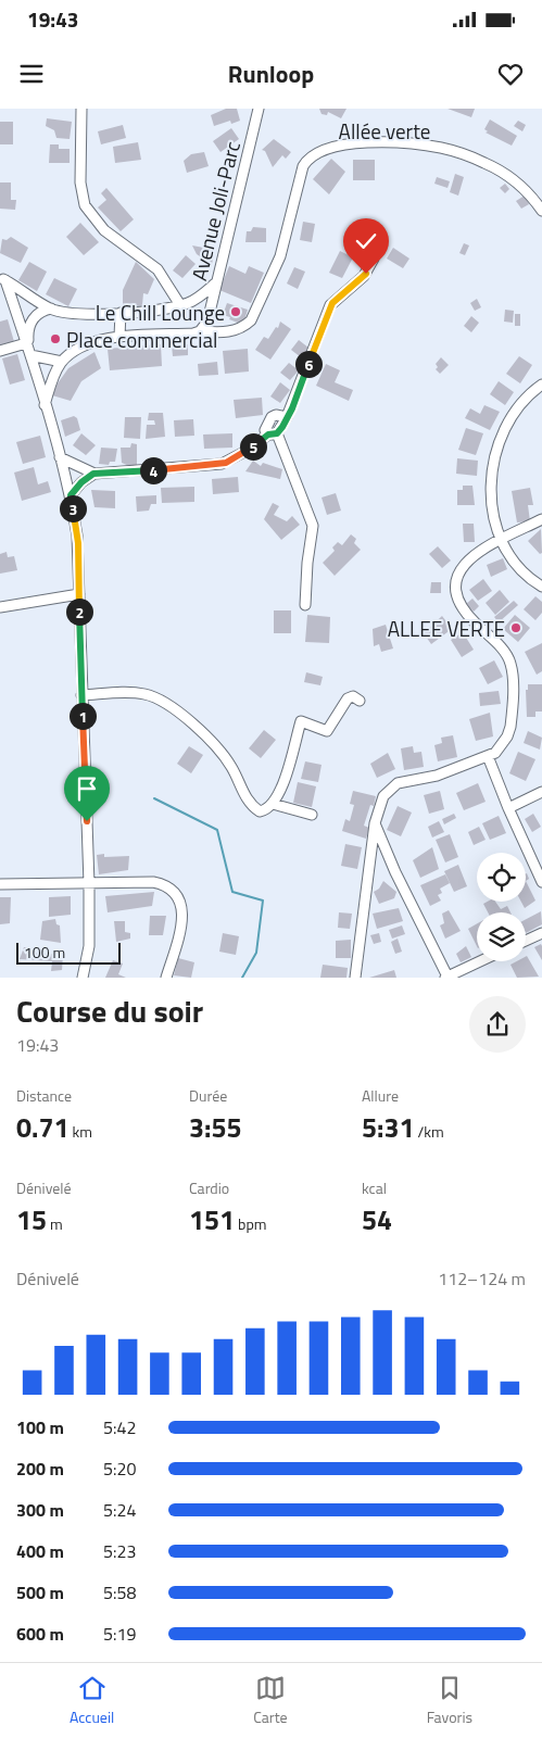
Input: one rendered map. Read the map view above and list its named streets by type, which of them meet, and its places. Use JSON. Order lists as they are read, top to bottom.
{
  "streets": {
    "street": ["Allée verte", "Avenue Joli-Parc"]
  },
  "crossings": [
    ["Allée verte", "Avenue Joli-Parc"]
  ],
  "places": ["Le Chill Lounge", "Place commercial", "ALLEE VERTE"],
  "scale_bar": "100 m",
  "page": {
    "status": "19:43",
    "header": "Runloop",
    "pins": [
      "6",
      "5",
      "4",
      "3",
      "2",
      "1"
    ],
    "scale": "100 m",
    "heading": ["Course du soir", "19:43"],
    "stats": [
      ["Distance", "0.71 km"],
      ["Durée", "3:55"],
      ["Allure", "5:31 /km"],
      ["Dénivelé", "15 m"],
      ["Cardio", "151 bpm"],
      ["kcal", "54"]
    ],
    "chart": ["Dénivelé", "112–124 m"],
    "list": [
      {
        "name": "100 m",
        "note": "5:42"
      },
      {
        "name": "200 m",
        "note": "5:20"
      },
      {
        "name": "300 m",
        "note": "5:24"
      },
      {
        "name": "400 m",
        "note": "5:23"
      },
      {
        "name": "500 m",
        "note": "5:58"
      },
      {
        "name": "600 m",
        "note": "5:19"
      }
    ],
    "tabs": ["Accueil", "Carte", "Favoris"]
  }
}
